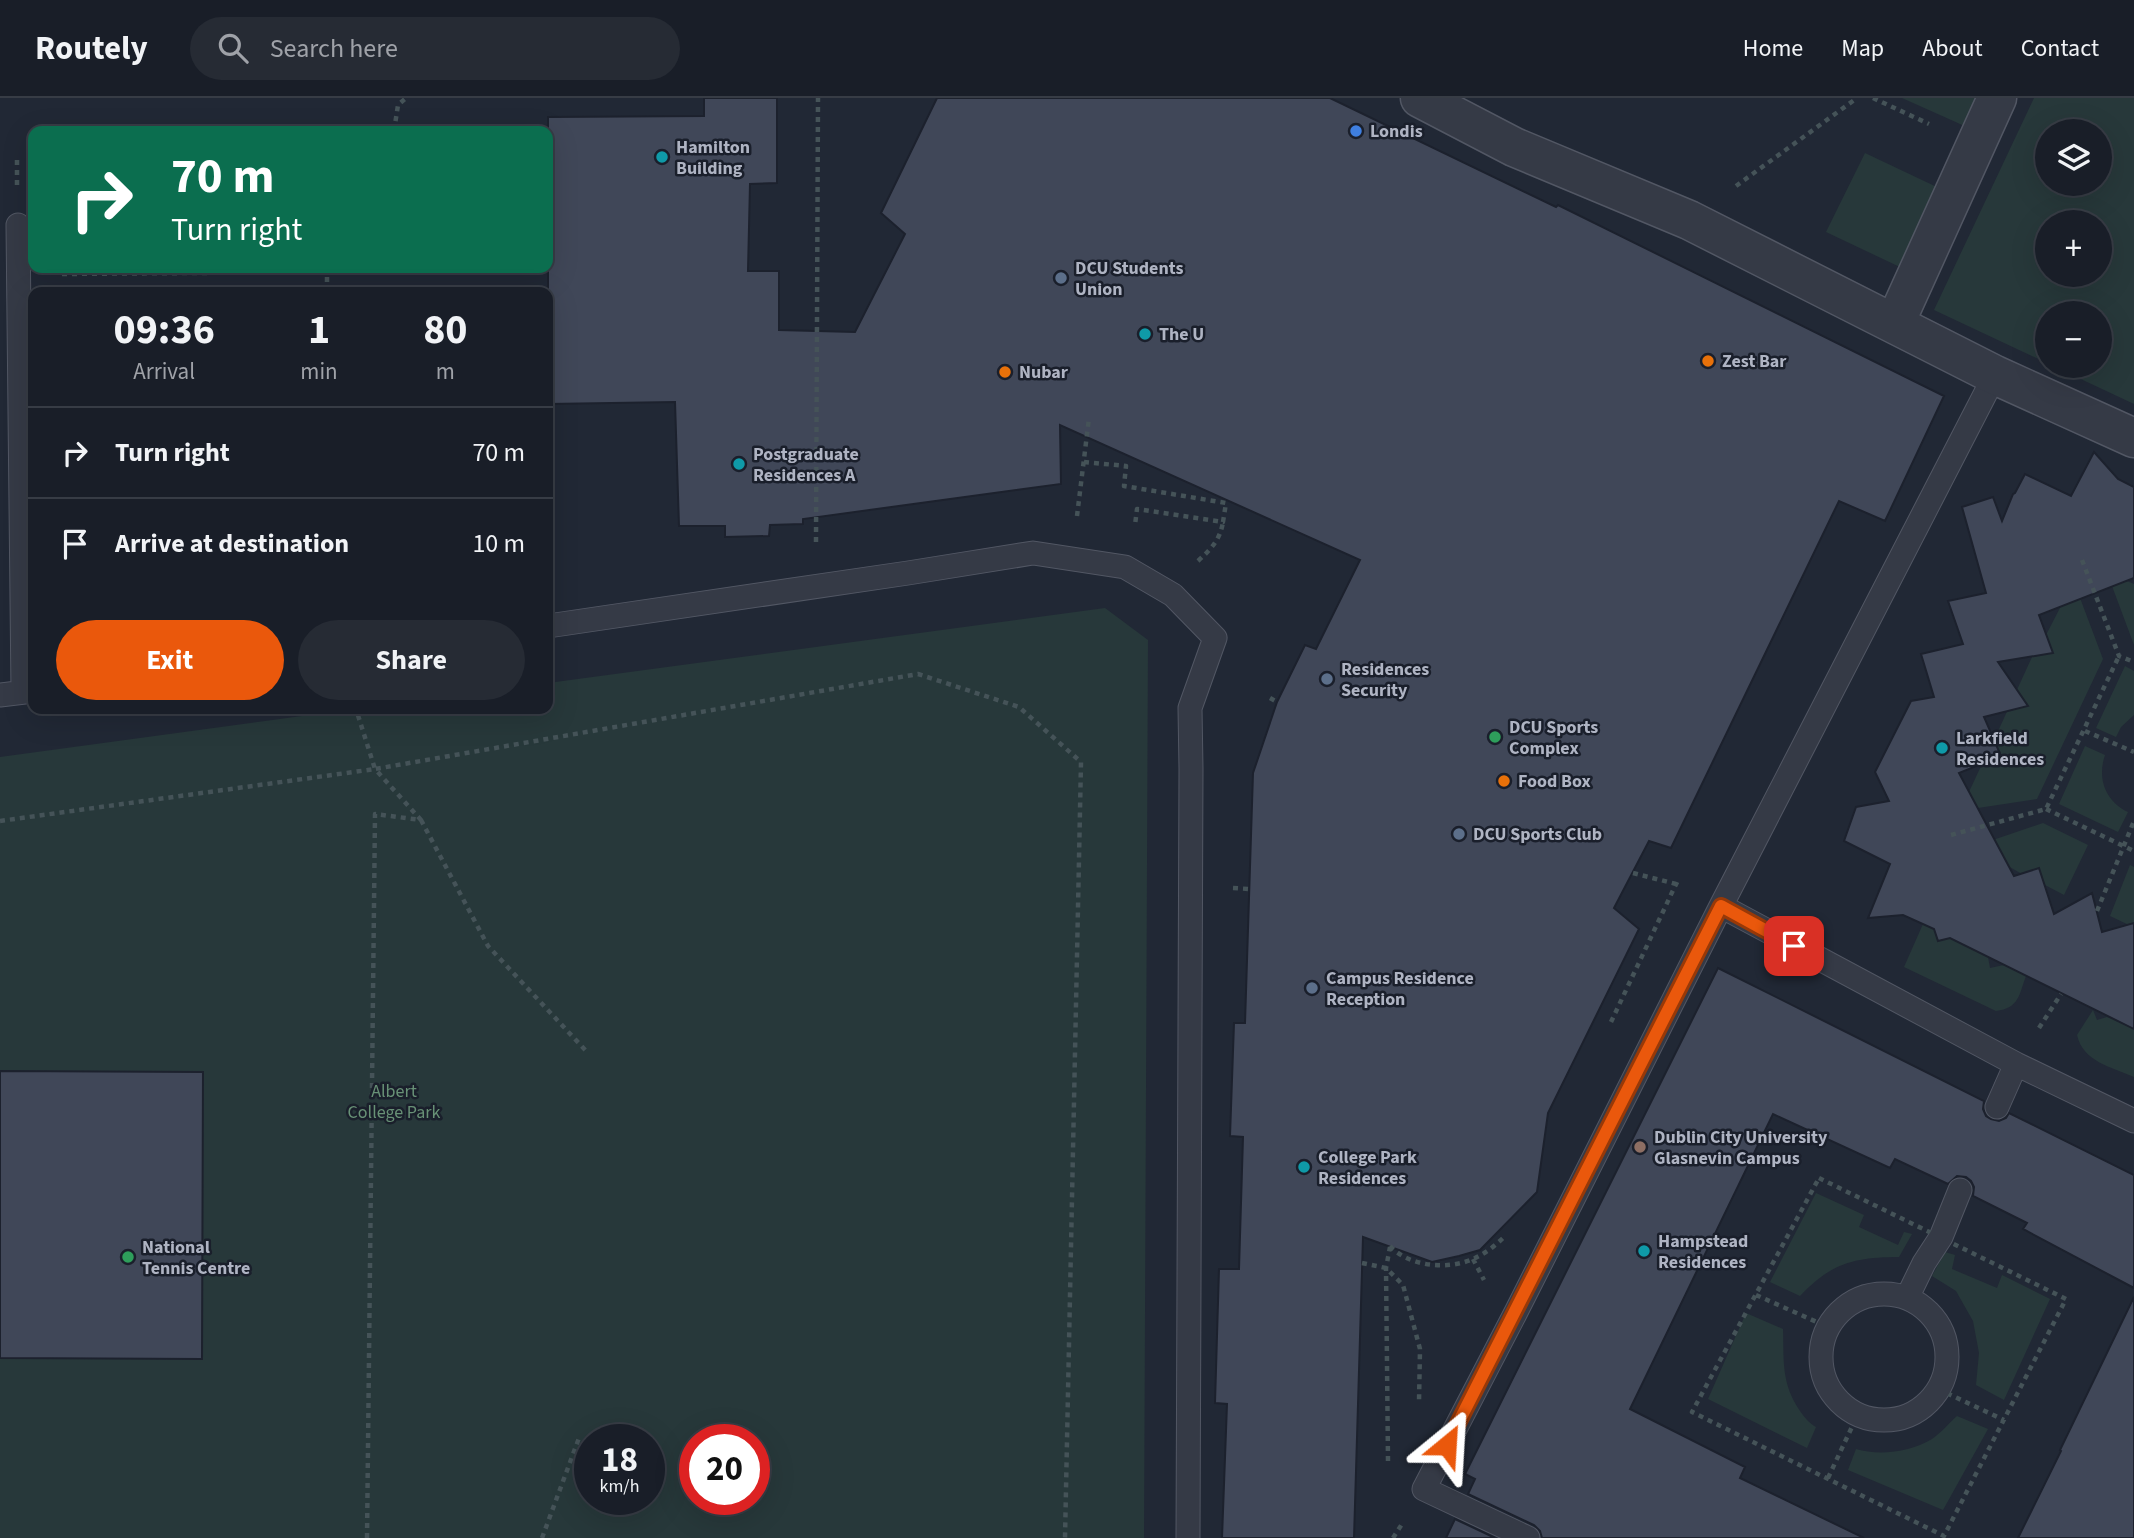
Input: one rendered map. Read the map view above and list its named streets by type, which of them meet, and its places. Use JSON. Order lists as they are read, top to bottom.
{
  "parks": ["Albert College Park"],
  "places": [
    "Londis",
    "Hamilton Building",
    "DCU Students Union",
    "The U",
    "Zest Bar",
    "Nubar",
    "Postgraduate Residences A",
    "Residences Security",
    "DCU Sports Complex",
    "Larkfield Residences",
    "Food Box",
    "DCU Sports Club",
    "Campus Residence Reception",
    "Dublin City University Glasnevin Campus",
    "College Park Residences",
    "Hampstead Residences",
    "National Tennis Centre"
  ],
  "page": {
    "header": "Routely",
    "search": "Search here",
    "nav": [
      "Home",
      "Map",
      "About",
      "Contact"
    ],
    "map_buttons": ["+", "−"],
    "turn": ["70 m", "Turn right"],
    "eta": [
      "09:36",
      "Arrival",
      "1",
      "min",
      "80",
      "m"
    ],
    "list": [
      {
        "name": "Turn right",
        "value": "70 m"
      },
      {
        "name": "Arrive at destination",
        "value": "10 m"
      }
    ],
    "buttons": ["Exit", "Share"],
    "speed": "18 km/h",
    "limit": "20"
  }
}
